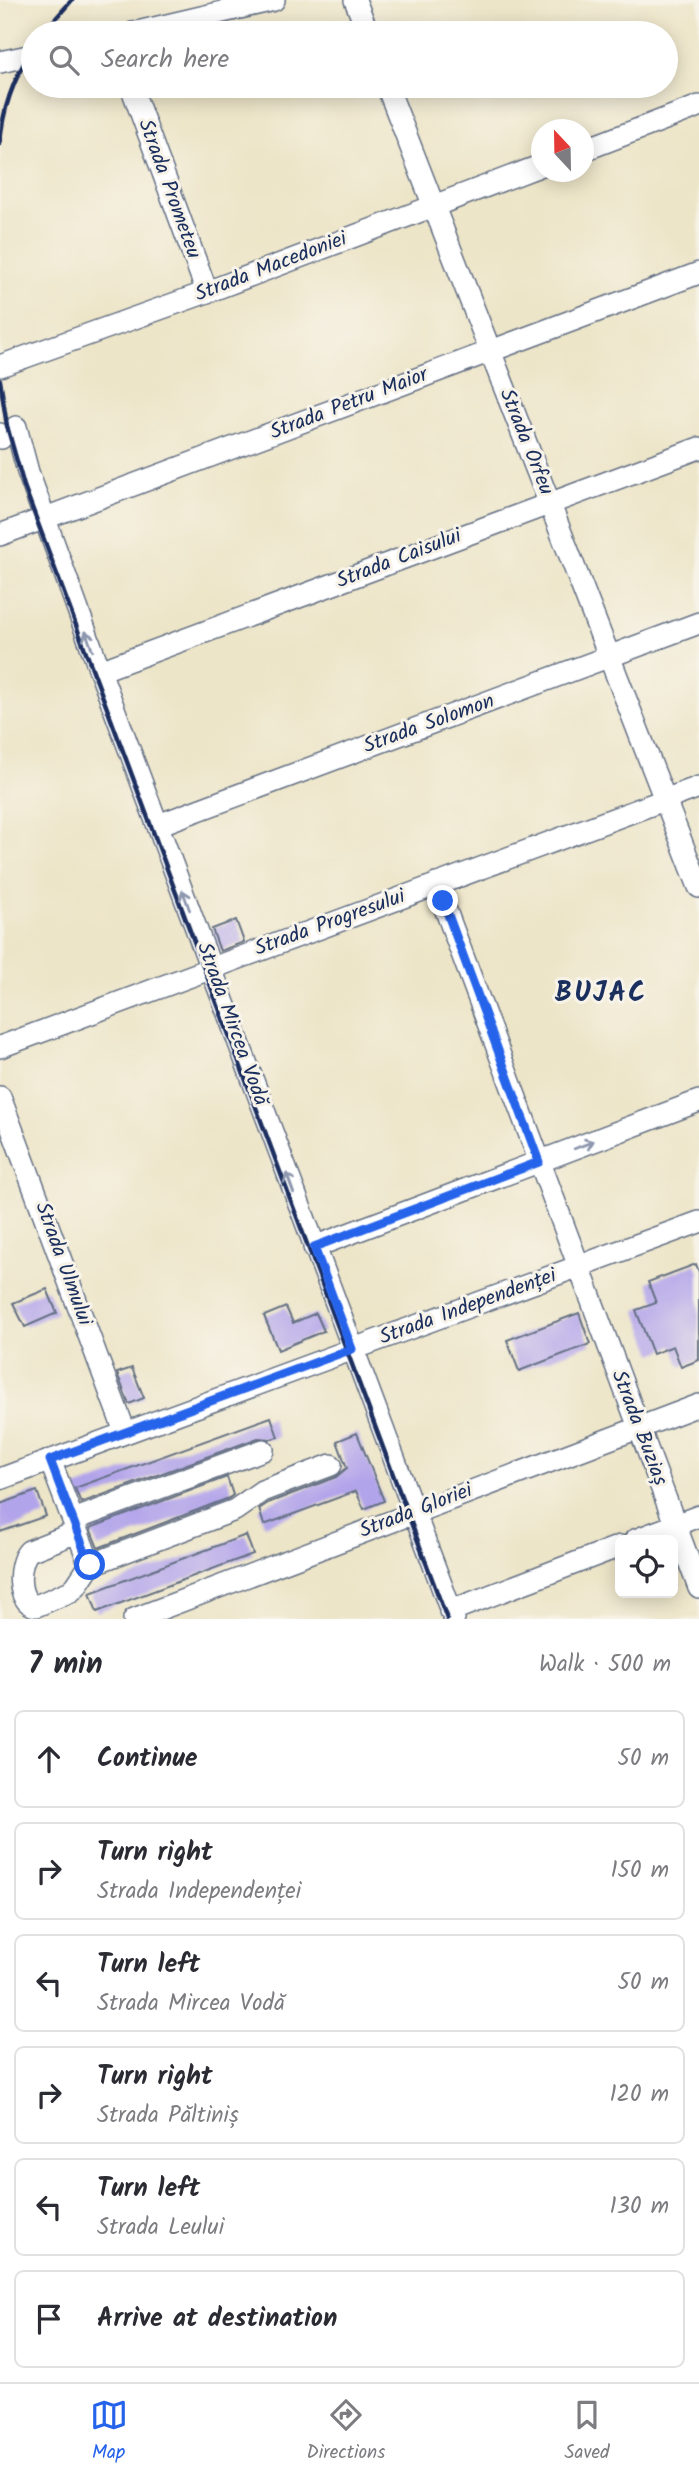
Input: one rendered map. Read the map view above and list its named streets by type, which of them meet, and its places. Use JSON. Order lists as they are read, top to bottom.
{
  "streets": {
    "street": [
      "Strada Prometeu",
      "Strada Macedoniei",
      "Strada Petru Maior",
      "Strada Orfeu",
      "Strada Caisului",
      "Strada Solomon",
      "Strada Progresului",
      "Strada Mircea Vodă",
      "Strada Ulmului",
      "Strada Independenței",
      "Strada Buziaș",
      "Strada Gloriei"
    ]
  },
  "crossings": [
    ["Strada Prometeu", "Strada Macedoniei"],
    ["Strada Macedoniei", "Strada Orfeu"],
    ["Strada Petru Maior", "Strada Orfeu"],
    ["Strada Petru Maior", "Strada Mircea Vodă"],
    ["Strada Orfeu", "Strada Caisului"],
    ["Strada Orfeu", "Strada Solomon"],
    ["Strada Orfeu", "Strada Progresului"],
    ["Strada Caisului", "Strada Mircea Vodă"],
    ["Strada Solomon", "Strada Mircea Vodă"],
    ["Strada Progresului", "Strada Mircea Vodă"],
    ["Strada Progresului", "Strada Buziaș"],
    ["Strada Mircea Vodă", "Strada Independenței"],
    ["Strada Mircea Vodă", "Strada Gloriei"],
    ["Strada Ulmului", "Strada Independenței"],
    ["Strada Independenței", "Strada Buziaș"],
    ["Strada Buziaș", "Strada Gloriei"]
  ],
  "one_way": ["Strada Mircea Vodă"],
  "districts": ["BUJAC"],
  "north": "top",
  "page": {
    "search": "Search here",
    "heading": ["7 min", "Walk · 500 m"],
    "list": [
      ["Continue", "50 m"],
      ["Turn right", "Strada Independenței", "150 m"],
      ["Turn left", "Strada Mircea Vodă", "50 m"],
      ["Turn right", "Strada Păltiniș", "120 m"],
      ["Turn left", "Strada Leului", "130 m"],
      "Arrive at destination"
    ],
    "nav": ["Map", "Directions", "Saved"]
  }
}
